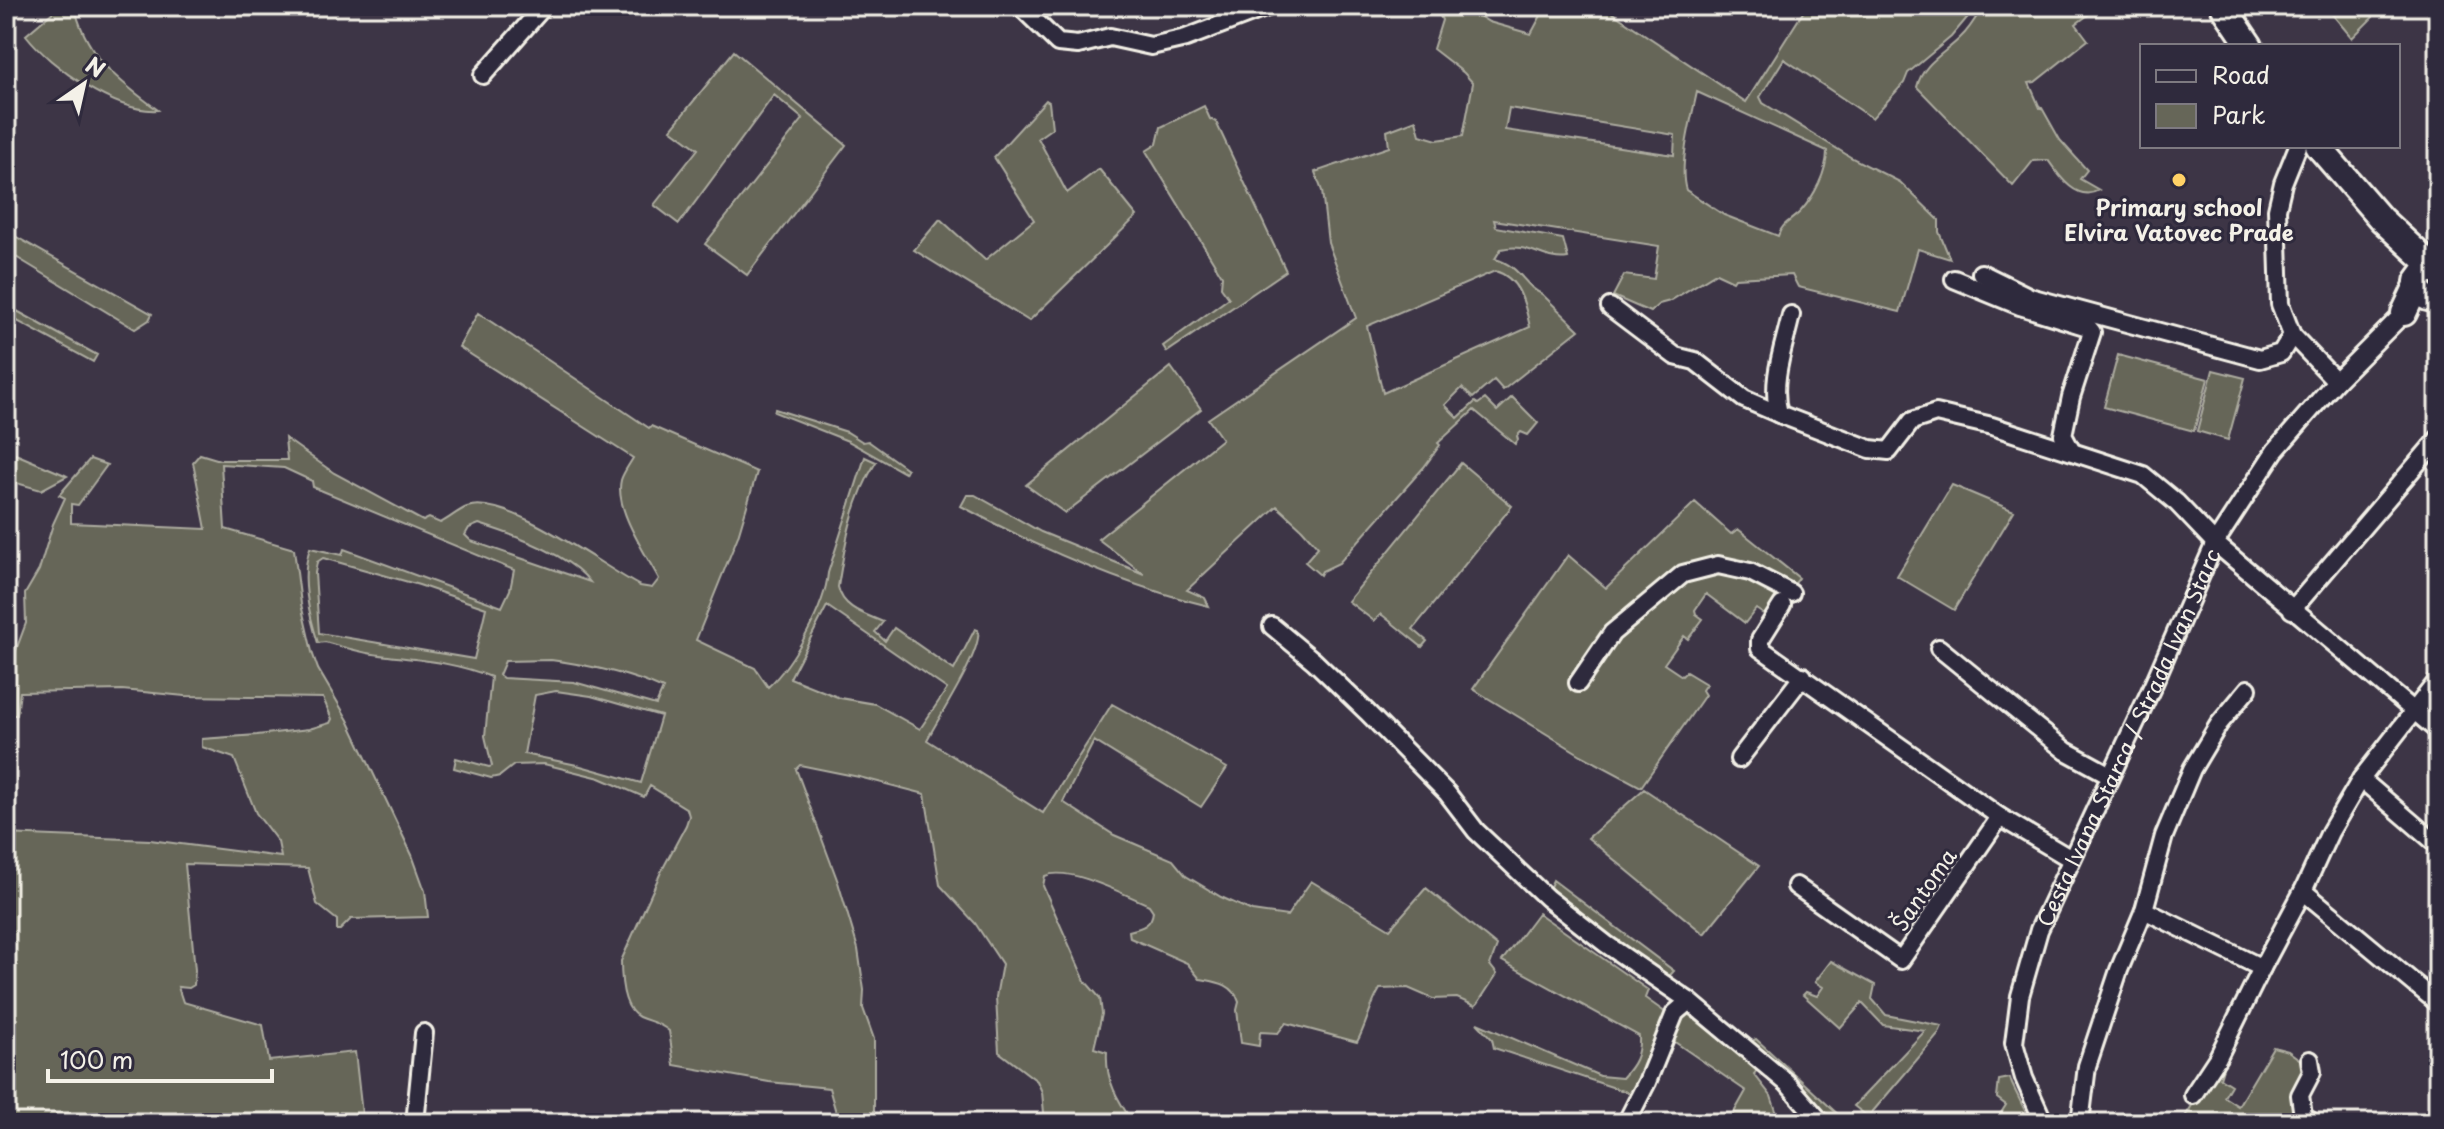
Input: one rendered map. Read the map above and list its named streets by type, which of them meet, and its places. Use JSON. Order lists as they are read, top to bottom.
{
  "streets": {
    "street": ["Cesta Ivana Starca / Strada Ivan Starc", "Šantoma"]
  },
  "places": ["Primary school Elvira Vatovec Prade"],
  "legend": ["Road", "Park"],
  "scale_bar": "100 m",
  "north": "top right"
}
